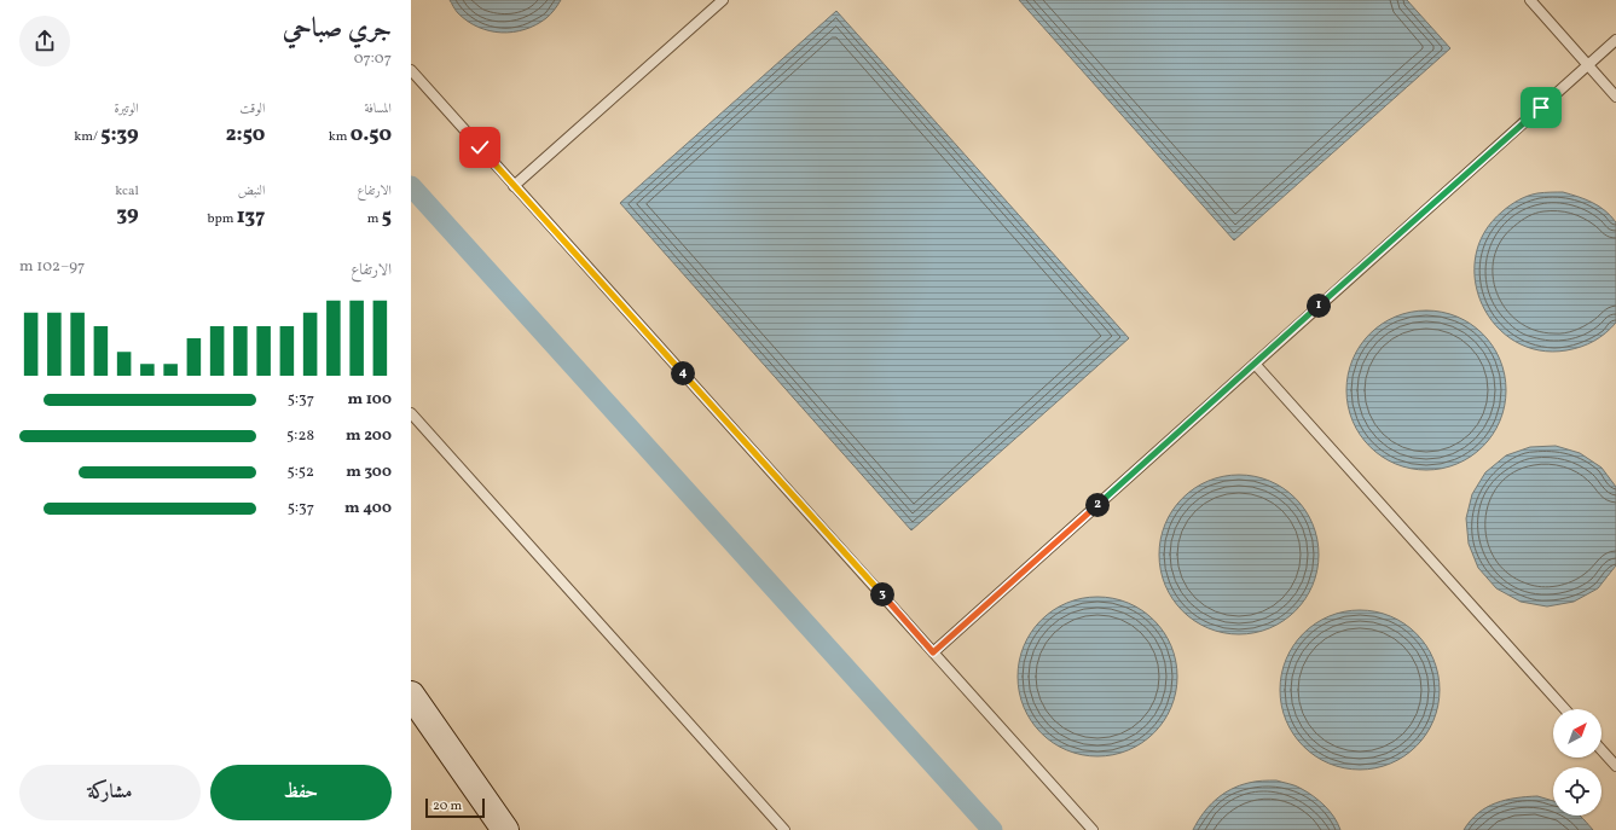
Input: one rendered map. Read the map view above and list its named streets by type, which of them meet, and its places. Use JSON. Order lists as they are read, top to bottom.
{
  "scale_bar": "20 m",
  "north": "top right",
  "page": {
    "heading": ["جري صباحي", "07:07"],
    "stats": [
      ["المسافة", "0.50 km"],
      ["الوقت", "2:50"],
      ["الوتيرة", "5:39 /km"],
      ["الارتفاع", "5 m"],
      ["النبض", "137 bpm"],
      ["kcal", "39"]
    ],
    "chart": ["الارتفاع", "97–102 m"],
    "pins": [
      "1",
      "4",
      "2",
      "3"
    ],
    "list": [
      {
        "name": "100 m",
        "note": "5:37"
      },
      {
        "name": "200 m",
        "note": "5:28"
      },
      {
        "name": "300 m",
        "note": "5:52"
      },
      {
        "name": "400 m",
        "note": "5:37"
      }
    ],
    "buttons": ["حفظ", "مشاركة"],
    "scale": "20 m"
  }
}
